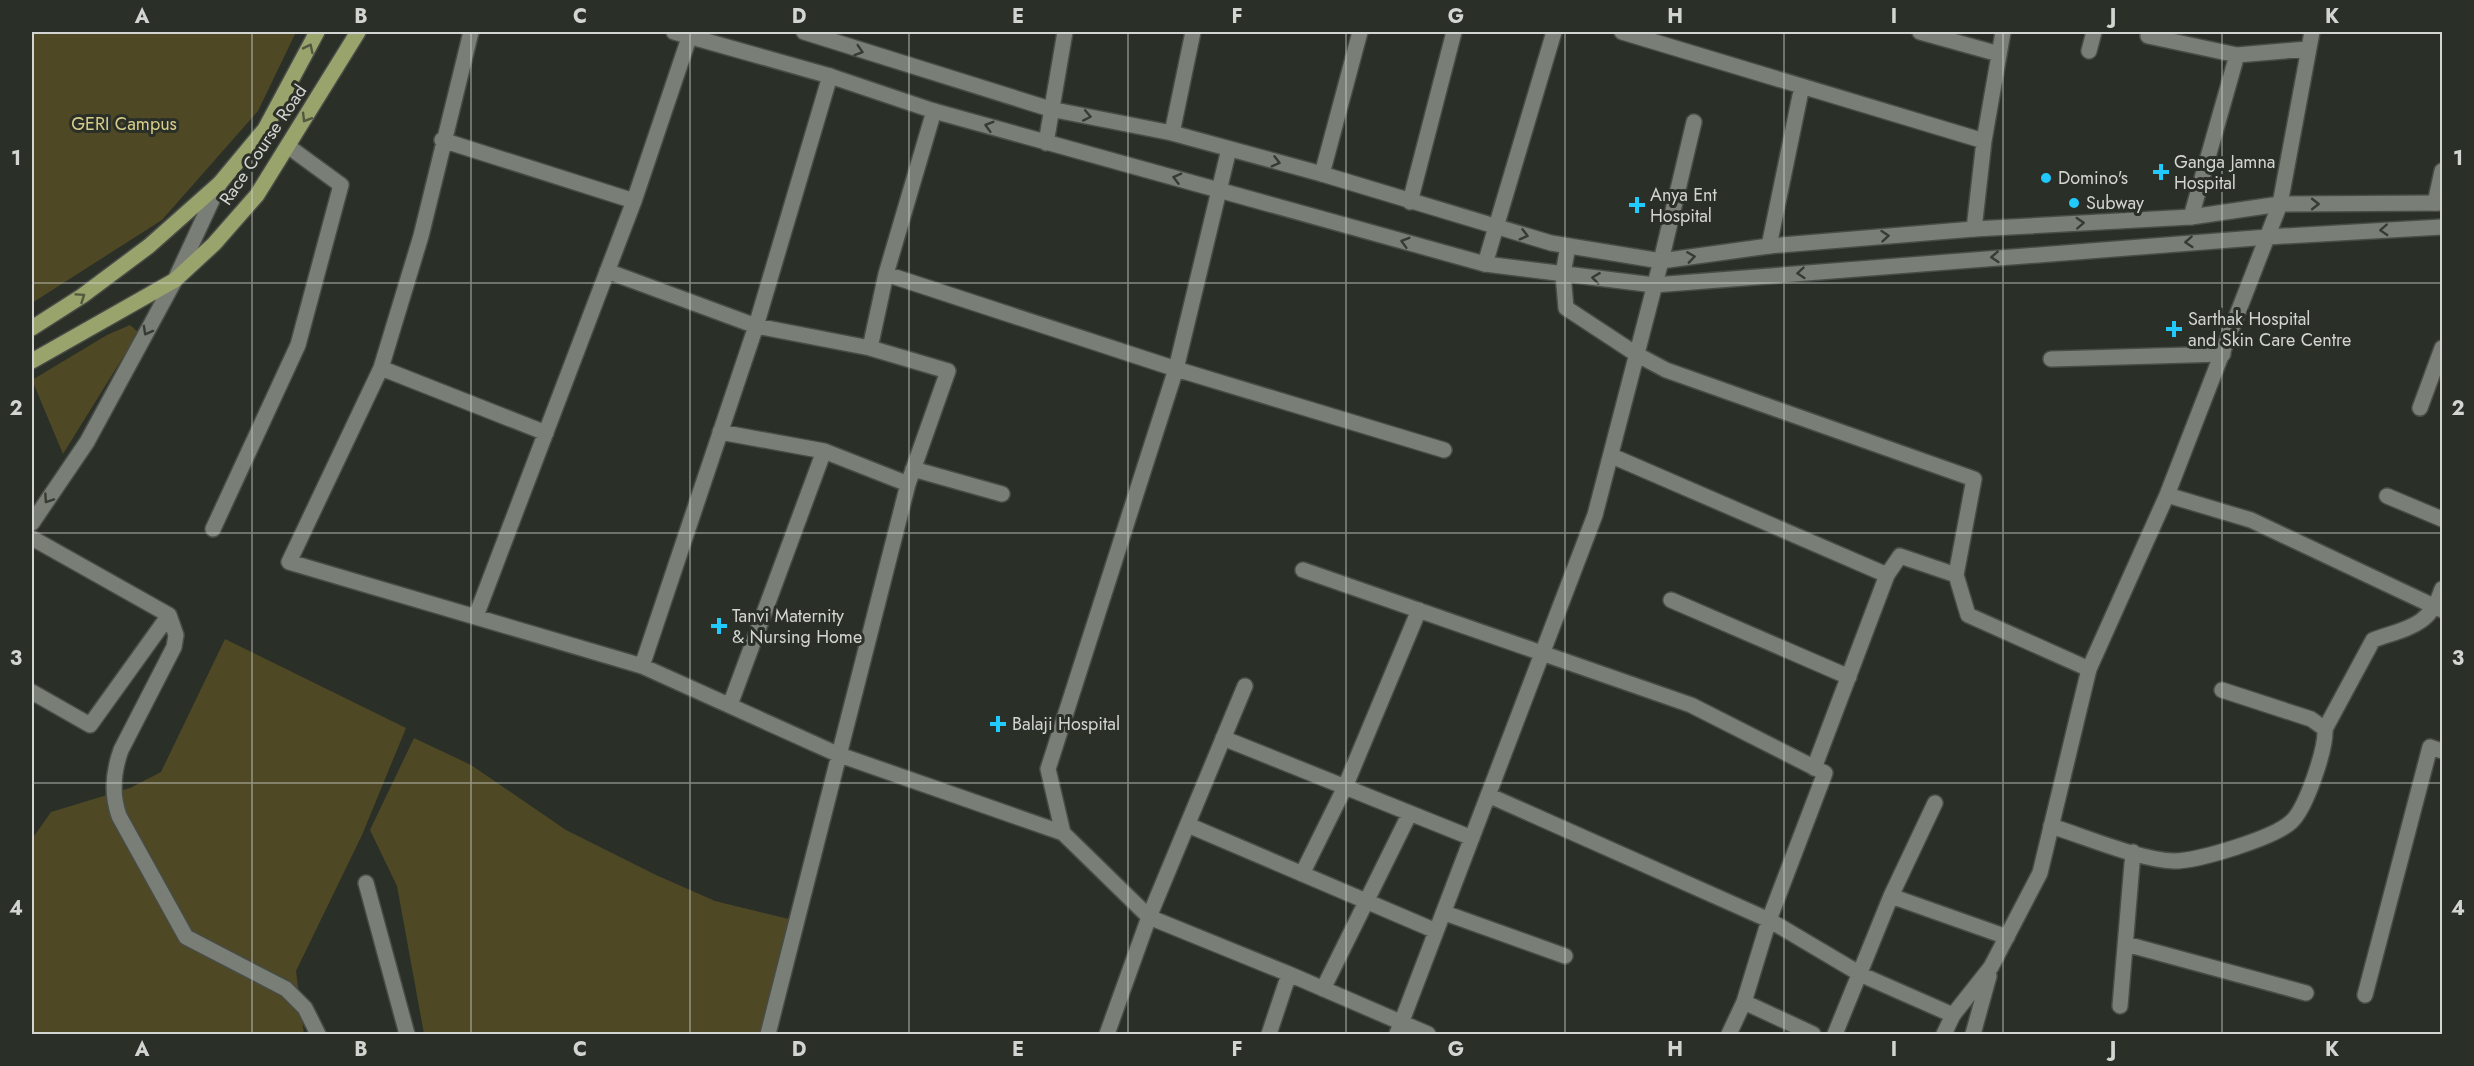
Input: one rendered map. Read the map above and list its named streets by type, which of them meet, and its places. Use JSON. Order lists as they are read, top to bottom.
{
  "streets": {
    "main road": ["Race Course Road"]
  },
  "parks": ["GERI Campus"],
  "places": {
    "health": [
      "Ganga Jamna Hospital",
      "Anya Ent Hospital",
      "Sarthak Hospital and Skin Care Centre",
      "Tanvi Maternity & Nursing Home",
      "Balaji Hospital"
    ],
    "other": ["Domino's", "Subway"]
  },
  "grid": {
    "columns": [
      "A",
      "B",
      "C",
      "D",
      "E",
      "F",
      "G",
      "H",
      "I",
      "J",
      "K"
    ],
    "rows": [
      "1",
      "2",
      "3",
      "4"
    ]
  }
}
